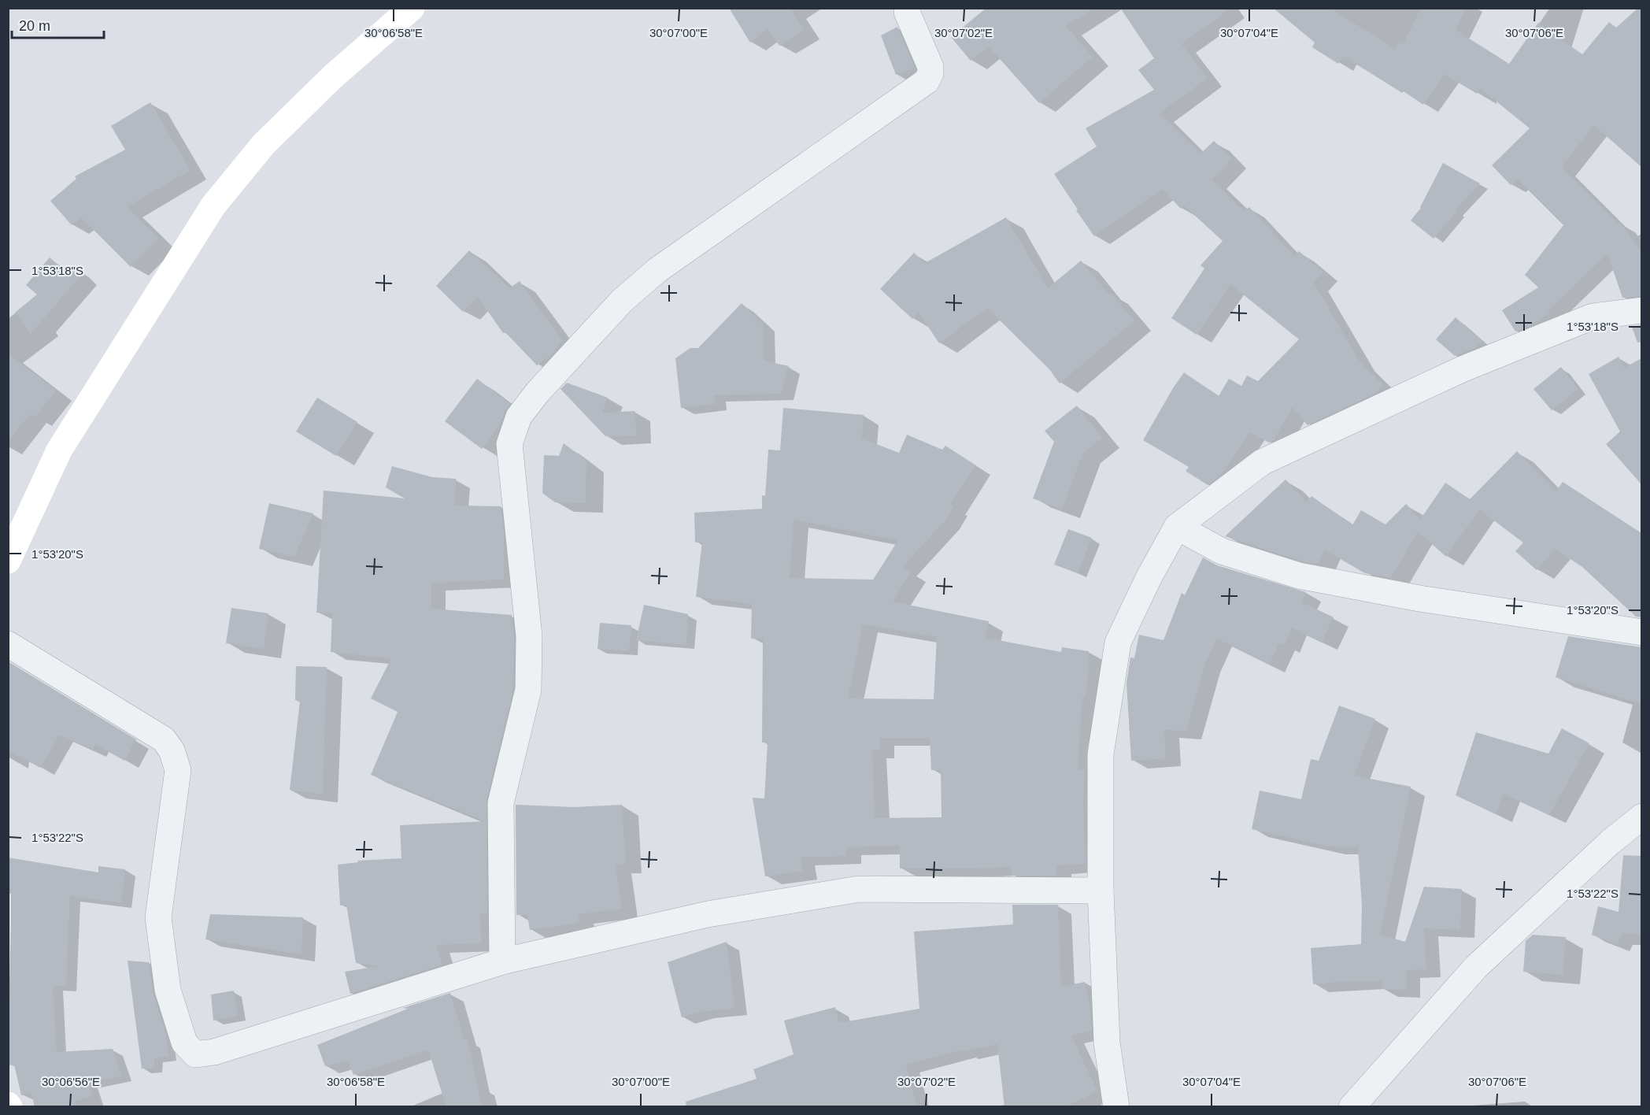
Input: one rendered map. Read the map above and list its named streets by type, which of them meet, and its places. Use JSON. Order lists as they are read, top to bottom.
{
  "scale_bar": "20 m",
  "coordinates": [
    "30°06'58\"E",
    "30°07'00\"E",
    "30°07'02\"E",
    "30°07'04\"E",
    "30°07'06\"E",
    "1°53'18\"S",
    "1°53'20\"S",
    "1°53'22\"S",
    "30°06'56\"E"
  ]
}
